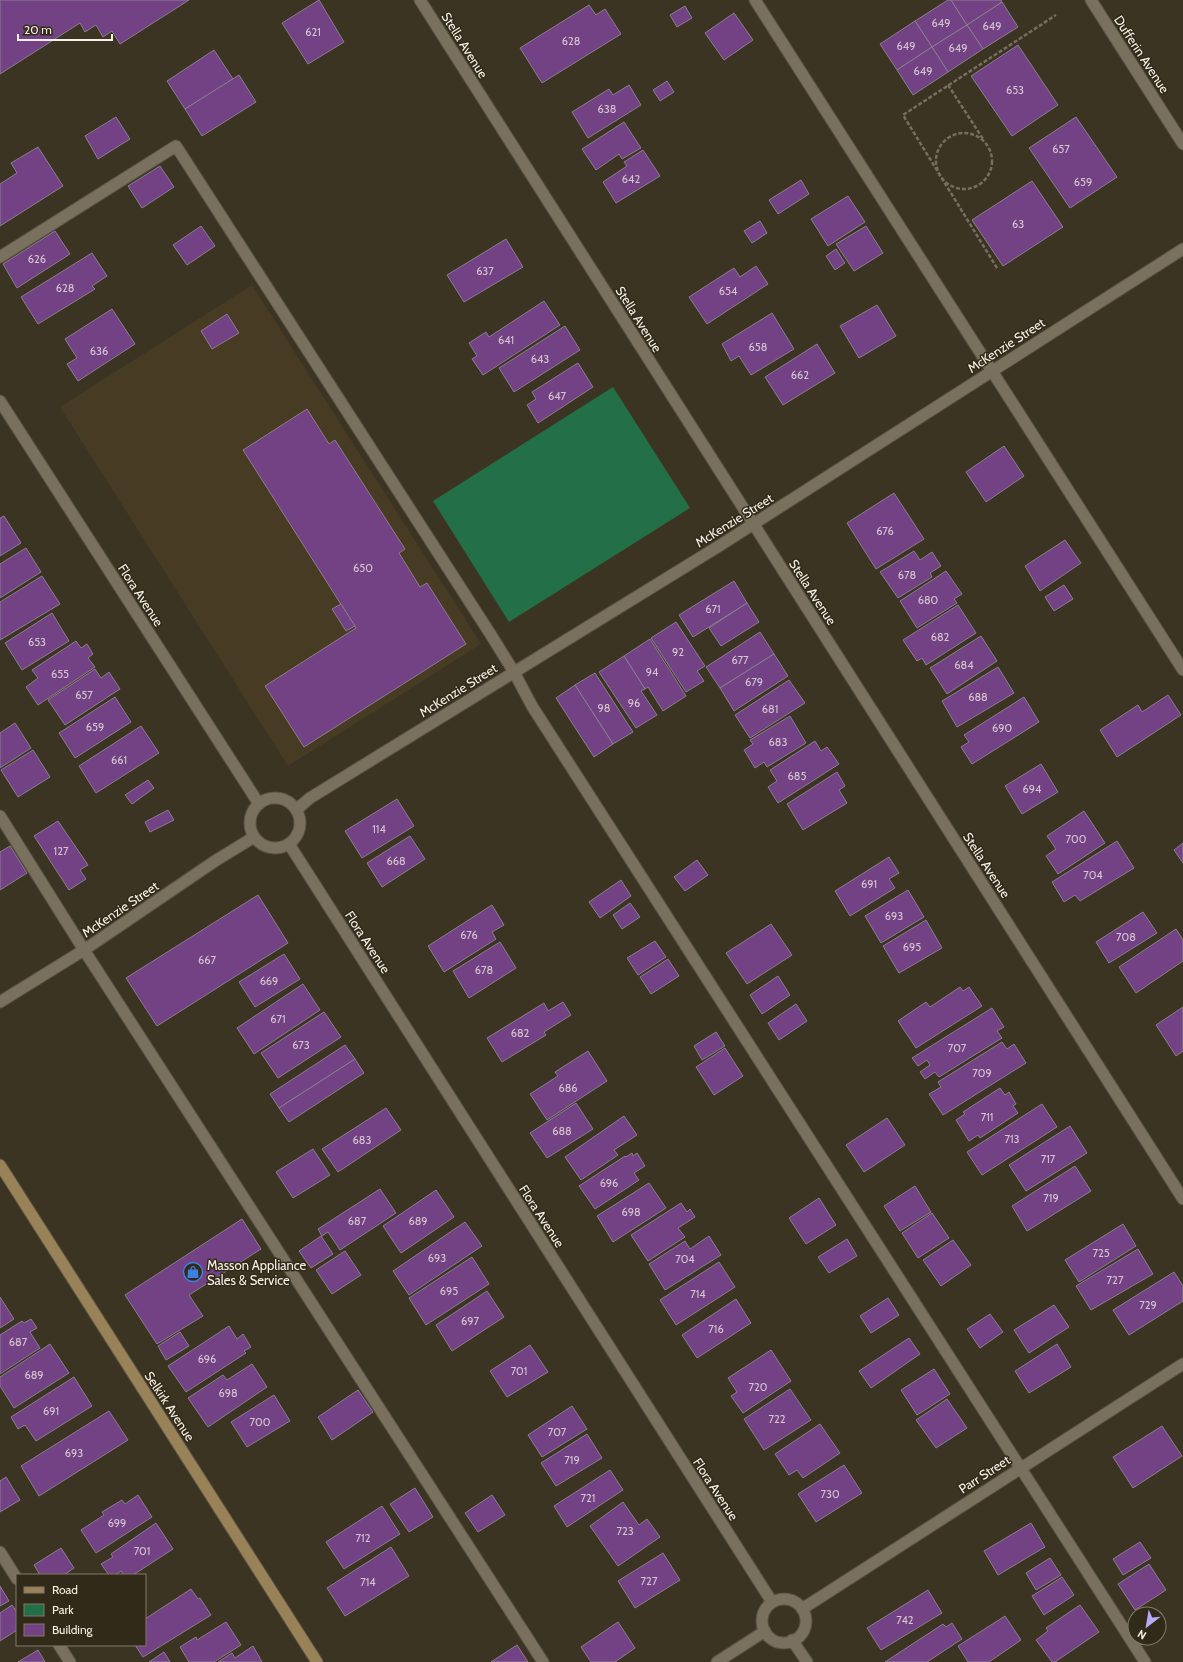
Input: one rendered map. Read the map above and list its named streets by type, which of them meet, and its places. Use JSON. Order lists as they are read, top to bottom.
{
  "streets": {
    "main road": ["Selkirk Avenue"],
    "street": [
      "Stella Avenue",
      "Dufferin Avenue",
      "McKenzie Street",
      "Flora Avenue",
      "Parr Street"
    ]
  },
  "crossings": [
    ["Stella Avenue", "McKenzie Street"],
    ["McKenzie Street", "Flora Avenue"],
    ["Flora Avenue", "Parr Street"]
  ],
  "places": {
    "shop": ["Masson Appliance Sales & Service"]
  },
  "house_numbers": [
    "649",
    "649",
    "621",
    "628",
    "649",
    "649",
    "649",
    "653",
    "638",
    "657",
    "642",
    "659",
    "63",
    "626",
    "637",
    "628",
    "654",
    "641",
    "658",
    "636",
    "643",
    "662",
    "647",
    "676",
    "650",
    "678",
    "680",
    "671",
    "682",
    "653",
    "92",
    "677",
    "684",
    "94",
    "655",
    "679",
    "657",
    "688",
    "96",
    "98",
    "681",
    "659",
    "690",
    "683",
    "661",
    "685",
    "694",
    "114",
    "700",
    "127",
    "668",
    "704",
    "691",
    "693",
    "676",
    "708",
    "695",
    "667",
    "678",
    "669",
    "671",
    "682",
    "673",
    "707",
    "709",
    "686",
    "711",
    "688",
    "713",
    "683",
    "717",
    "696",
    "719",
    "698",
    "687",
    "689",
    "725",
    "693",
    "704",
    "727",
    "695",
    "714",
    "729",
    "697",
    "716",
    "687",
    "696",
    "701",
    "689",
    "720",
    "698",
    "691",
    "722",
    "700",
    "707",
    "693",
    "719",
    "730",
    "721",
    "699",
    "723",
    "712",
    "701",
    "727",
    "714",
    "742"
  ],
  "legend": ["Road", "Park", "Building"],
  "scale_bar": "20 m",
  "north": "bottom left"
}
